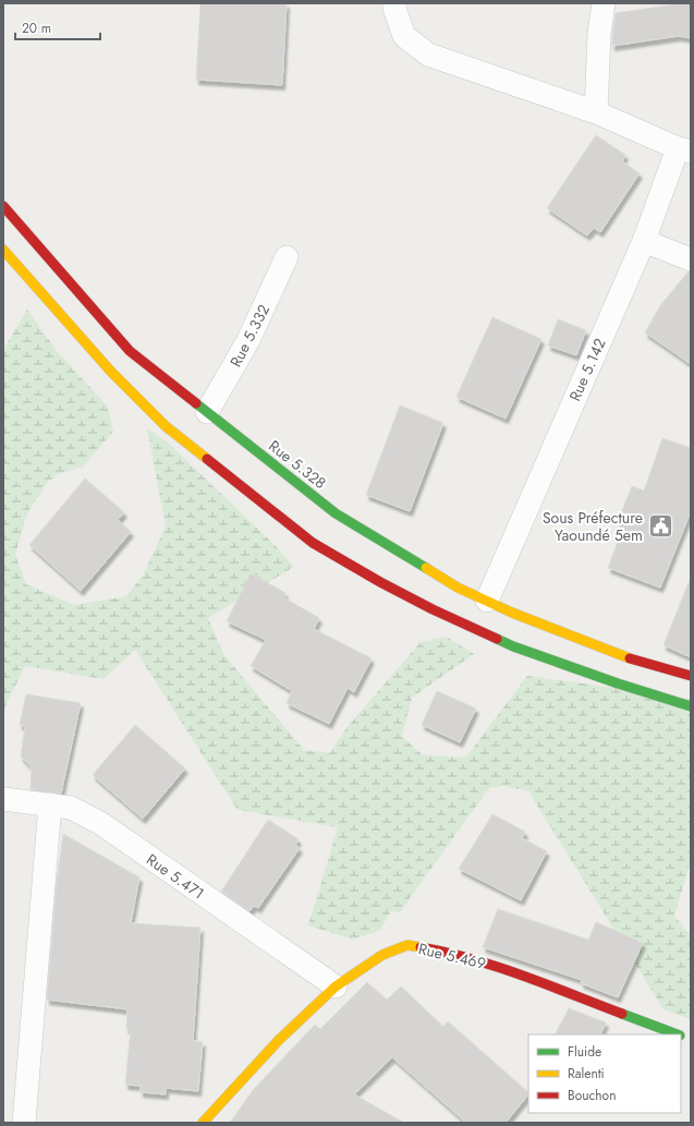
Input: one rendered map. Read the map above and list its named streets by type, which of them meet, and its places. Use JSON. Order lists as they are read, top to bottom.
{
  "streets": {
    "main road": ["Rue 5.328", "Rue 5.469"],
    "street": ["Rue 5.332", "Rue 5.142", "Rue 5.471"]
  },
  "crossings": [
    ["Rue 5.332", "Rue 5.328"],
    ["Rue 5.142", "Rue 5.328"],
    ["Rue 5.471", "Rue 5.469"]
  ],
  "places": {
    "public building": ["Sous Préfecture Yaoundé 5em"]
  },
  "legend": ["Fluide", "Ralenti", "Bouchon"],
  "scale_bar": "20 m"
}
